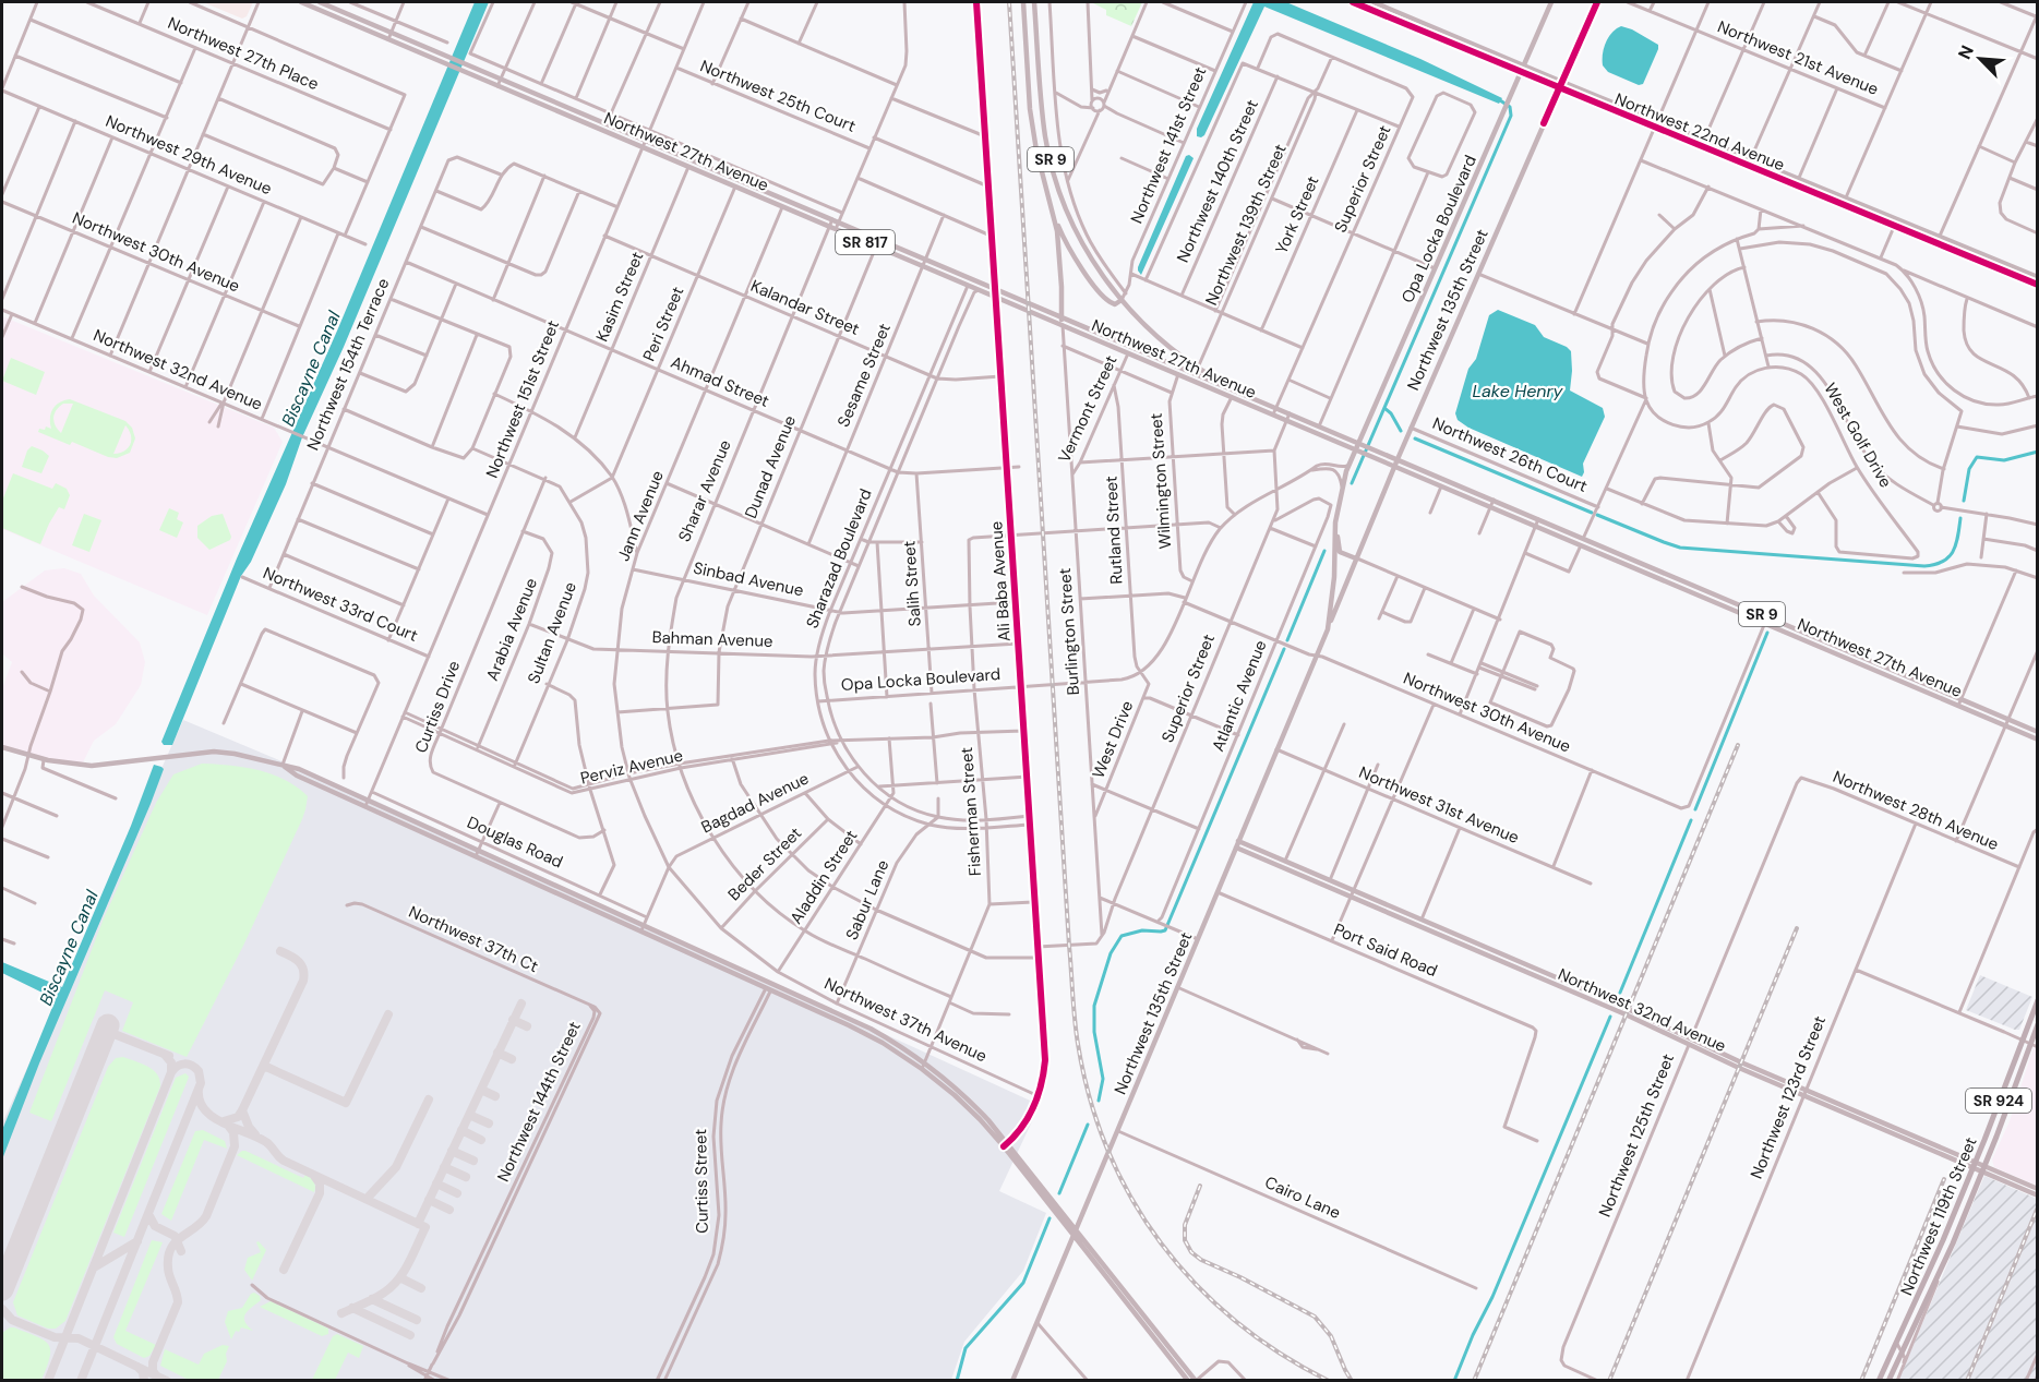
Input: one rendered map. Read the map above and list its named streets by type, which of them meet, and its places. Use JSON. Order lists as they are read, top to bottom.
{
  "streets": {
    "highway": ["SR 924", "Northwest 119th Street"],
    "main road": [
      "Northwest 22nd Avenue",
      "Northwest 27th Avenue",
      "SR 9",
      "Opa Locka Boulevard",
      "SR 817",
      "Northwest 135th Street",
      "Northwest 32nd Avenue"
    ],
    "street": [
      "Northwest 27th Place",
      "Northwest 21st Avenue",
      "Northwest 25th Court",
      "Northwest 141st Street",
      "Northwest 29th Avenue",
      "Superior Street",
      "Northwest 140th Street",
      "York Street",
      "Northwest 139th Street",
      "Northwest 30th Avenue",
      "Kasim Street",
      "Kalandar Street",
      "Peri Street",
      "Northwest 154th Terrace",
      "Sesame Street",
      "Ahmad Street",
      "Northwest 151st Street",
      "Vermont Street",
      "West Golf Drive",
      "Northwest 26th Court",
      "Dunad Avenue",
      "Wilmington Street",
      "Sharar Avenue",
      "Jann Avenue",
      "Rutland Street",
      "Sharazad Boulevard",
      "Sinbad Avenue",
      "Ali Baba Avenue",
      "Salih Street",
      "Northwest 33rd Court",
      "Arabia Avenue",
      "Burlington Street",
      "Sultan Avenue",
      "Bahman Avenue",
      "Atlantic Avenue",
      "Curtiss Drive",
      "West Drive",
      "Perviz Avenue",
      "Bagdad Avenue",
      "Northwest 31st Avenue",
      "Northwest 28th Avenue",
      "Fisherman Street",
      "Douglas Road",
      "Beder Street",
      "Aladdin Street",
      "Sabur Lane",
      "Northwest 37th Ct",
      "Port Said Road",
      "Northwest 37th Avenue",
      "Northwest 123rd Street",
      "Northwest 144th Street",
      "Northwest 125th Street",
      "Curtiss Street",
      "Cairo Lane"
    ]
  },
  "crossings": [
    ["Northwest 25th Court", "Northwest 151st Street"],
    ["Northwest 25th Court", "Sharar Avenue"],
    ["Northwest 22nd Avenue", "Opa Locka Boulevard"],
    ["Northwest 22nd Avenue", "Northwest 135th Street"],
    ["Northwest 141st Street", "SR 9"],
    ["Northwest 27th Avenue", "SR 9"],
    ["Northwest 27th Avenue", "Superior Street"],
    ["Northwest 27th Avenue", "Opa Locka Boulevard"],
    ["Northwest 27th Avenue", "Northwest 30th Avenue"],
    ["Northwest 27th Avenue", "Kasim Street"],
    ["Northwest 27th Avenue", "Northwest 135th Street"],
    ["Northwest 27th Avenue", "Peri Street"],
    ["Northwest 27th Avenue", "Sesame Street"],
    ["Northwest 27th Avenue", "Northwest 151st Street"],
    ["Northwest 27th Avenue", "Vermont Street"],
    ["Northwest 27th Avenue", "Dunad Avenue"],
    ["Northwest 27th Avenue", "Wilmington Street"],
    ["Northwest 27th Avenue", "Sharar Avenue"],
    ["Northwest 27th Avenue", "Jann Avenue"],
    ["Northwest 27th Avenue", "Sharazad Boulevard"],
    ["Northwest 27th Avenue", "Ali Baba Avenue"],
    ["Northwest 27th Avenue", "Burlington Street"],
    ["SR 9", "Northwest 139th Street"],
    ["SR 9", "Burlington Street"],
    ["Superior Street", "Northwest 139th Street"],
    ["Superior Street", "Burlington Street"],
    ["Superior Street", "Atlantic Avenue"],
    ["Opa Locka Boulevard", "Northwest 30th Avenue"],
    ["Opa Locka Boulevard", "Northwest 135th Street"],
    ["Opa Locka Boulevard", "Rutland Street"],
    ["Opa Locka Boulevard", "Sharazad Boulevard"],
    ["Opa Locka Boulevard", "Ali Baba Avenue"],
    ["Opa Locka Boulevard", "Salih Street"],
    ["Opa Locka Boulevard", "Burlington Street"],
    ["Opa Locka Boulevard", "West Drive"],
    ["Opa Locka Boulevard", "Fisherman Street"],
    ["Northwest 30th Avenue", "Northwest 135th Street"],
    ["Northwest 30th Avenue", "Atlantic Avenue"],
    ["Kasim Street", "Kalandar Street"],
    ["Kasim Street", "Ahmad Street"],
    ["Kalandar Street", "Peri Street"],
    ["Kalandar Street", "Sesame Street"],
    ["Kalandar Street", "Northwest 151st Street"],
    ["Kalandar Street", "Dunad Avenue"],
    ["Kalandar Street", "Sharar Avenue"],
    ["Kalandar Street", "Jann Avenue"],
    ["Kalandar Street", "Sharazad Boulevard"],
    ["Kalandar Street", "Ali Baba Avenue"],
    ["Northwest 135th Street", "Northwest 32nd Avenue"],
    ["Northwest 135th Street", "Northwest 26th Court"],
    ["Northwest 135th Street", "Northwest 31st Avenue"],
    ["Northwest 135th Street", "Port Said Road"],
    ["Northwest 135th Street", "Cairo Lane"],
    ["Peri Street", "Ahmad Street"],
    ["Northwest 154th Terrace", "Northwest 32nd Avenue"],
    ["Northwest 154th Terrace", "Northwest 33rd Court"],
    ["Northwest 32nd Avenue", "Northwest 151st Street"],
    ["Northwest 32nd Avenue", "Northwest 123rd Street"],
    ["Northwest 32nd Avenue", "Northwest 125th Street"],
    ["Northwest 32nd Avenue", "Northwest 119th Street"],
    ["Sesame Street", "Ahmad Street"],
    ["Ahmad Street", "Northwest 151st Street"],
    ["Ahmad Street", "Dunad Avenue"],
    ["Ahmad Street", "Sharar Avenue"],
    ["Ahmad Street", "Jann Avenue"],
    ["Ahmad Street", "Sharazad Boulevard"],
    ["Ahmad Street", "Ali Baba Avenue"],
    ["Ahmad Street", "Salih Street"],
    ["Northwest 151st Street", "Northwest 33rd Court"],
    ["Northwest 151st Street", "Sultan Avenue"],
    ["Northwest 151st Street", "Perviz Avenue"],
    ["Northwest 151st Street", "Douglas Road"],
    ["Vermont Street", "Rutland Street"],
    ["Vermont Street", "Burlington Street"],
    ["Dunad Avenue", "Sharar Avenue"],
    ["Dunad Avenue", "Sinbad Avenue"],
    ["Dunad Avenue", "Bahman Avenue"],
    ["Sharar Avenue", "Sinbad Avenue"],
    ["Sharar Avenue", "Bahman Avenue"],
    ["Sharar Avenue", "Perviz Avenue"],
    ["Sharar Avenue", "Bagdad Avenue"],
    ["Sharar Avenue", "Fisherman Street"],
    ["Sharar Avenue", "Beder Street"],
    ["Sharar Avenue", "Aladdin Street"],
    ["Sharar Avenue", "Sabur Lane"],
    ["Jann Avenue", "Sinbad Avenue"],
    ["Jann Avenue", "Bahman Avenue"],
    ["Jann Avenue", "Perviz Avenue"],
    ["Jann Avenue", "Bagdad Avenue"],
    ["Jann Avenue", "Beder Street"],
    ["Jann Avenue", "Northwest 37th Avenue"],
    ["Rutland Street", "West Drive"],
    ["Sharazad Boulevard", "Sinbad Avenue"],
    ["Sharazad Boulevard", "Ali Baba Avenue"],
    ["Sharazad Boulevard", "Bahman Avenue"],
    ["Sharazad Boulevard", "Perviz Avenue"],
    ["Sharazad Boulevard", "Bagdad Avenue"],
    ["Sharazad Boulevard", "Fisherman Street"],
    ["Sharazad Boulevard", "Aladdin Street"],
    ["Sharazad Boulevard", "Sabur Lane"],
    ["Sinbad Avenue", "Ali Baba Avenue"],
    ["Sinbad Avenue", "Salih Street"],
    ["Sinbad Avenue", "Fisherman Street"],
    ["Ali Baba Avenue", "Bahman Avenue"],
    ["Ali Baba Avenue", "Perviz Avenue"],
    ["Ali Baba Avenue", "Fisherman Street"],
    ["Ali Baba Avenue", "Northwest 37th Avenue"],
    ["Salih Street", "Bahman Avenue"],
    ["Arabia Avenue", "Bahman Avenue"],
    ["Arabia Avenue", "Curtiss Drive"],
    ["Arabia Avenue", "Perviz Avenue"],
    ["Burlington Street", "West Drive"],
    ["Sultan Avenue", "Bahman Avenue"],
    ["Sultan Avenue", "Curtiss Drive"],
    ["Sultan Avenue", "Perviz Avenue"],
    ["Bahman Avenue", "Fisherman Street"],
    ["Curtiss Drive", "Perviz Avenue"],
    ["Perviz Avenue", "Fisherman Street"],
    ["Northwest 28th Avenue", "Northwest 123rd Street"],
    ["Northwest 28th Avenue", "Northwest 125th Street"],
    ["Fisherman Street", "Northwest 37th Avenue"],
    ["Aladdin Street", "Northwest 37th Avenue"],
    ["Sabur Lane", "Northwest 37th Avenue"],
    ["Northwest 37th Ct", "Northwest 144th Street"],
    ["SR 924", "Northwest 119th Street"]
  ],
  "water": ["Biscayne Canal", "Lake Henry"],
  "north": "top left"
}
